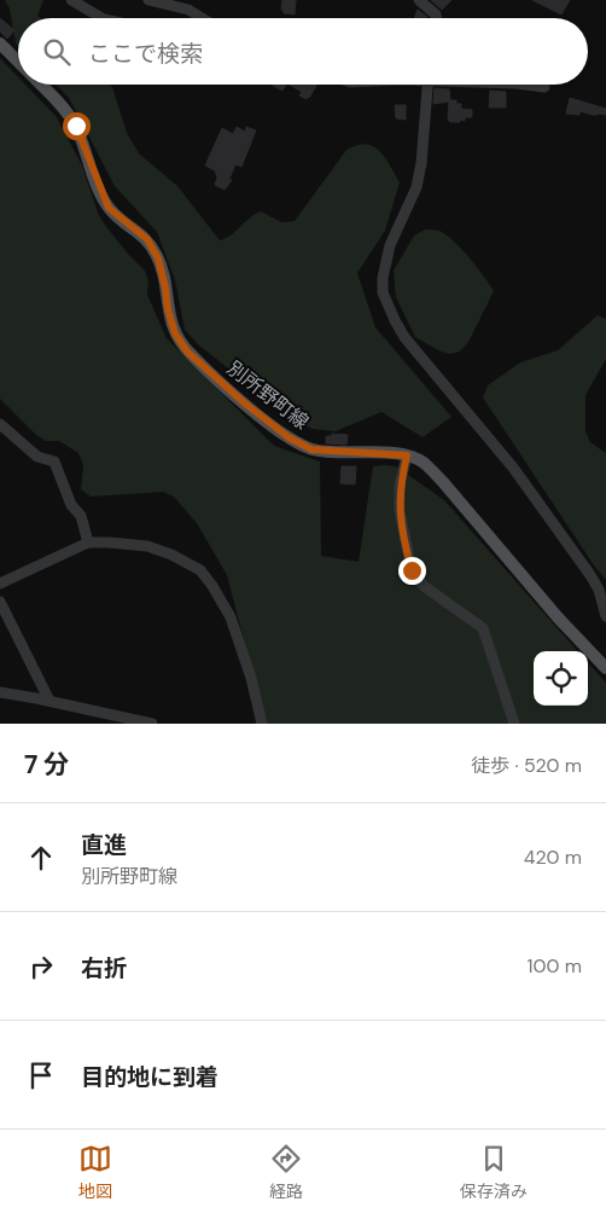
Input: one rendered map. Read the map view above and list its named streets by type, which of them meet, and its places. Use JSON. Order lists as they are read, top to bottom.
{
  "streets": {
    "main road": ["別所野町線"]
  },
  "page": {
    "search": "ここで検索",
    "heading": ["7 分", "徒歩 · 520 m"],
    "list": [
      ["直進", "別所野町線", "420 m"],
      ["右折", "100 m"],
      "目的地に到着"
    ],
    "nav": ["地図", "経路", "保存済み"]
  }
}
